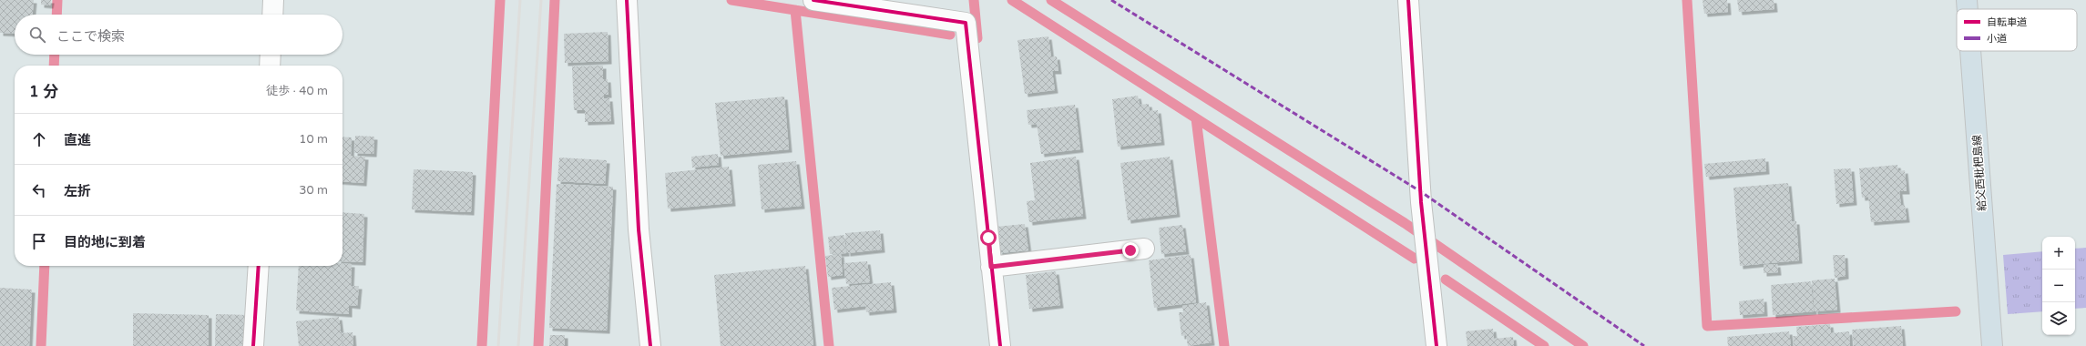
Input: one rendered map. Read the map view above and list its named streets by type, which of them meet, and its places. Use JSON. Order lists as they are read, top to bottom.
{
  "streets": {
    "main road": ["給父西枇杷島線"]
  },
  "legend": ["自転車道", "小道"],
  "page": {
    "search": "ここで検索",
    "heading": ["1 分", "徒歩 · 40 m"],
    "list": [
      ["直進", "10 m"],
      ["左折", "30 m"],
      "目的地に到着"
    ],
    "map_buttons": ["+", "−"]
  }
}
